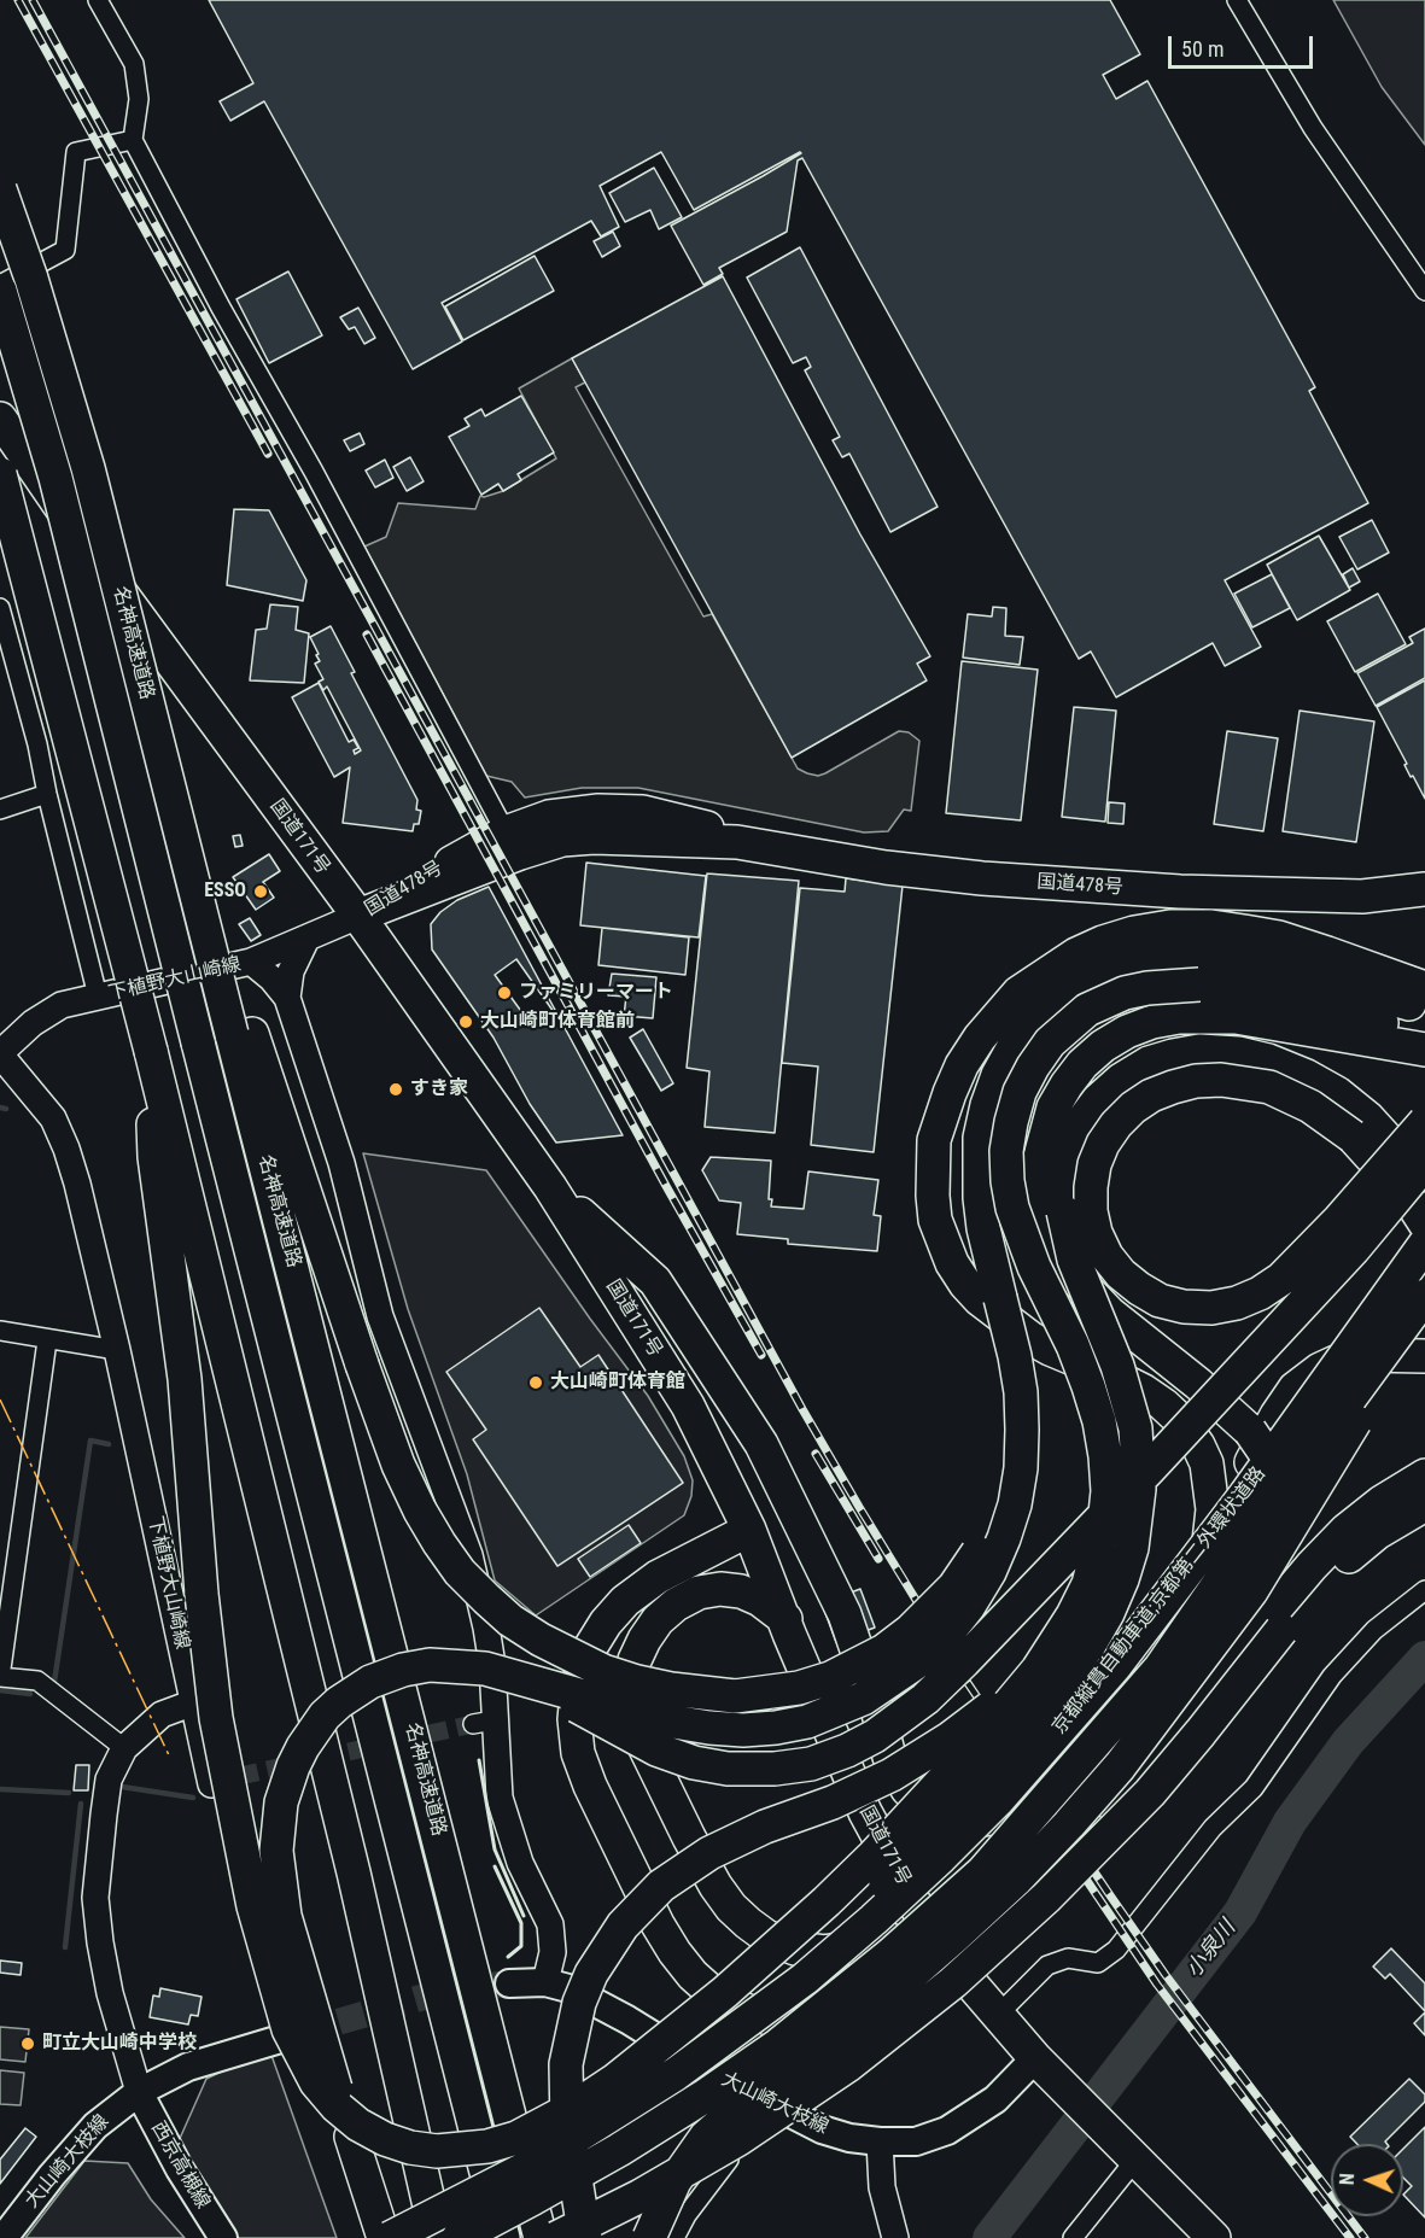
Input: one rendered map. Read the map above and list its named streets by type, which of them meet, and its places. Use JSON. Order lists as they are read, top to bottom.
{
  "streets": {
    "highway": [
      "名神高速道路",
      "国道171号",
      "国道478号",
      "京都縦貫自動車道;京都第二外環状道路"
    ],
    "main road": ["下植野大山崎線", "大山崎大枝線", "西京高槻線"]
  },
  "crossings": [
    ["国道171号", "国道478号"],
    ["国道171号", "下植野大山崎線"],
    ["国道171号", "大山崎大枝線"],
    ["国道478号", "下植野大山崎線"],
    ["大山崎大枝線", "西京高槻線"]
  ],
  "water": ["小泉川"],
  "places": [
    "ESSO",
    "ファミリーマート",
    "大山崎町体育館前",
    "すき家",
    "大山崎町体育館",
    "町立大山崎中学校"
  ],
  "scale_bar": "50 m",
  "north": "left"
}
